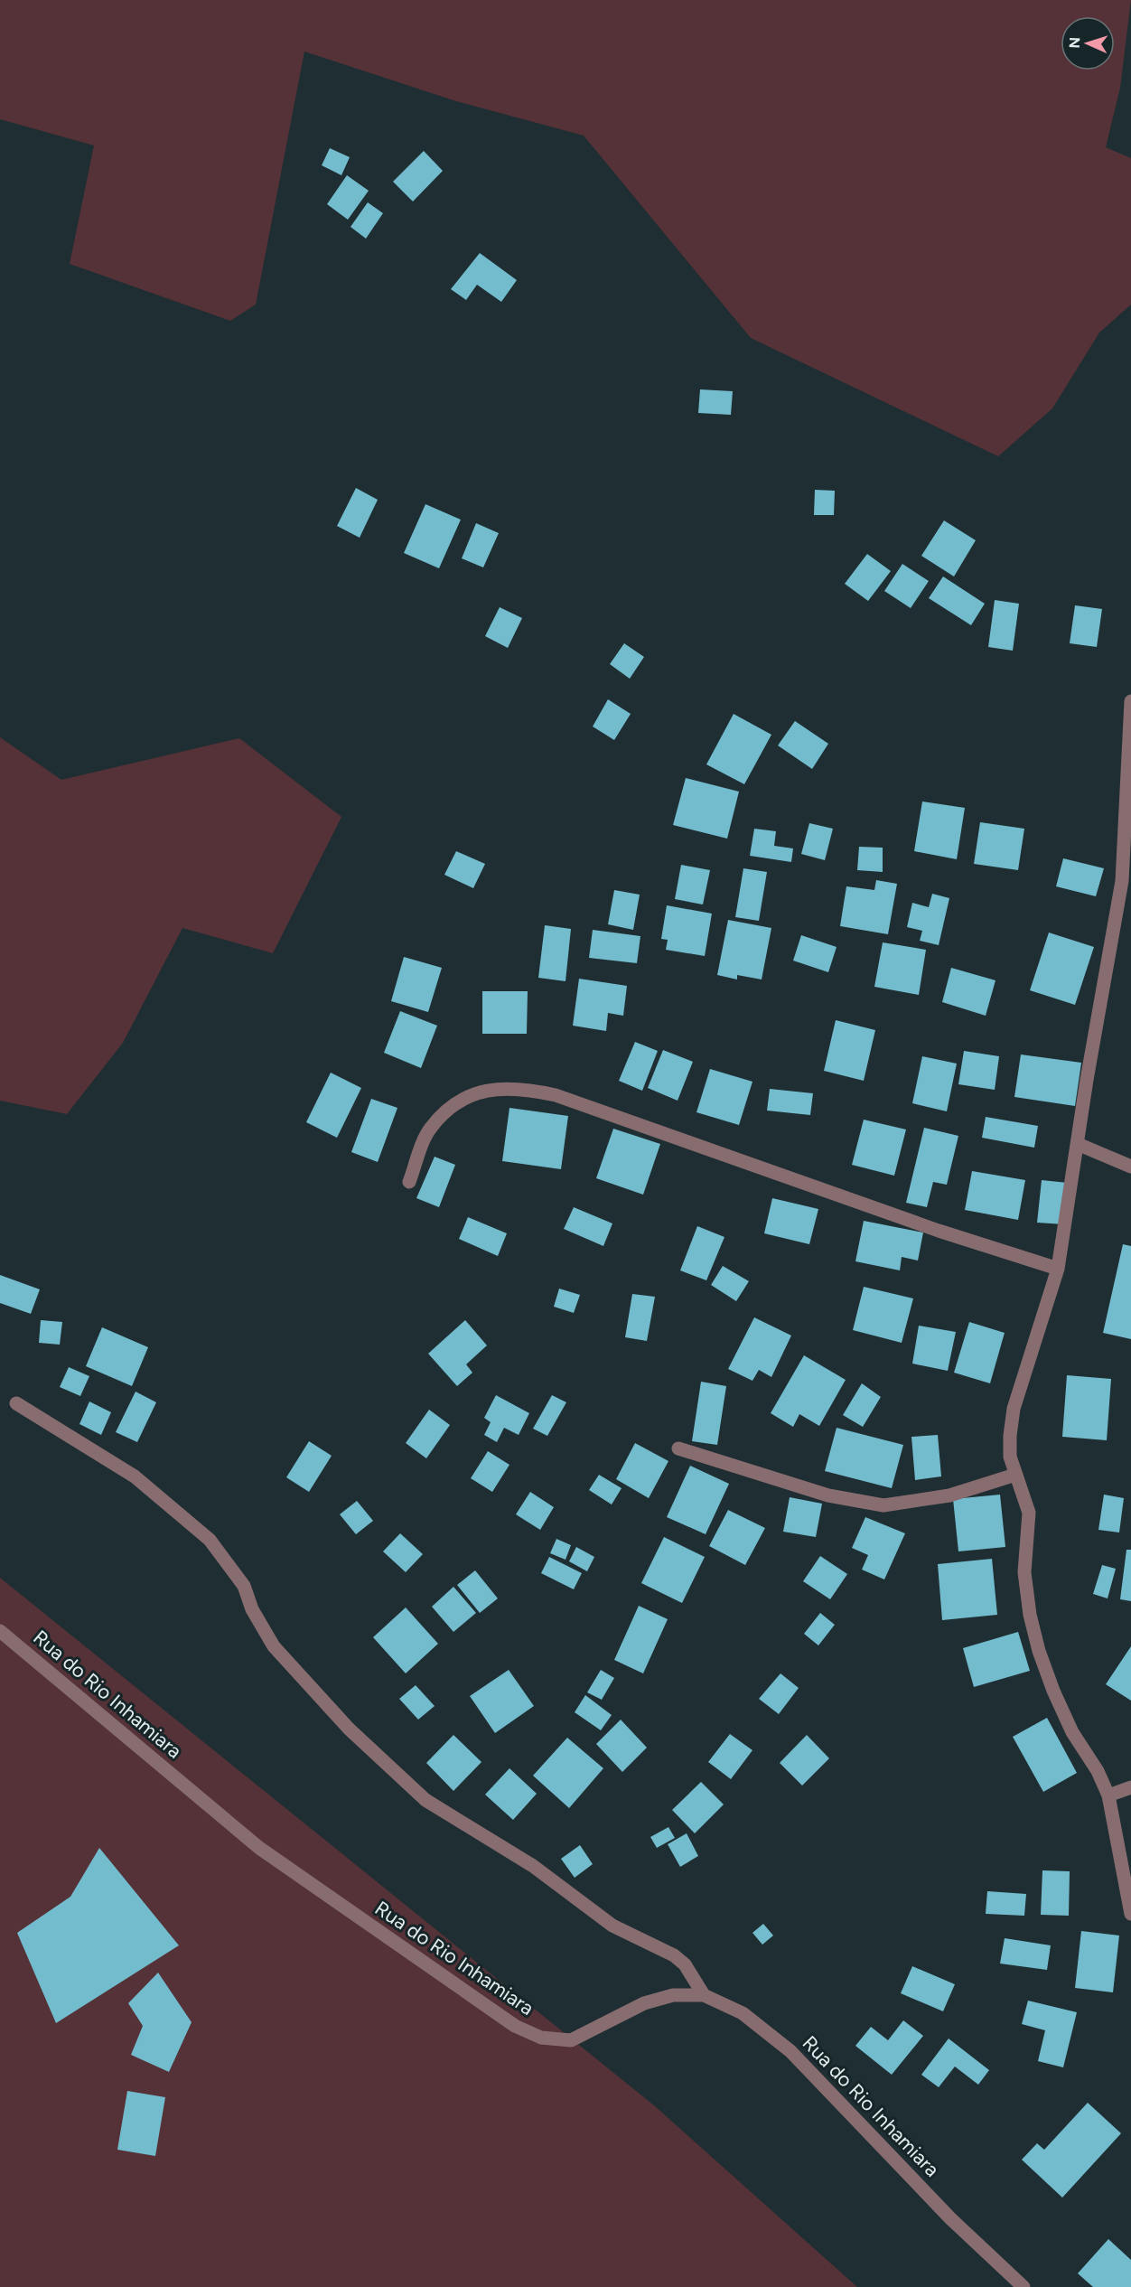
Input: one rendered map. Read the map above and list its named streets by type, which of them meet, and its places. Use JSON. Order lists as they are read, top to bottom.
{
  "streets": {
    "street": ["Rua do Rio Inhamiara"]
  },
  "north": "left"
}
